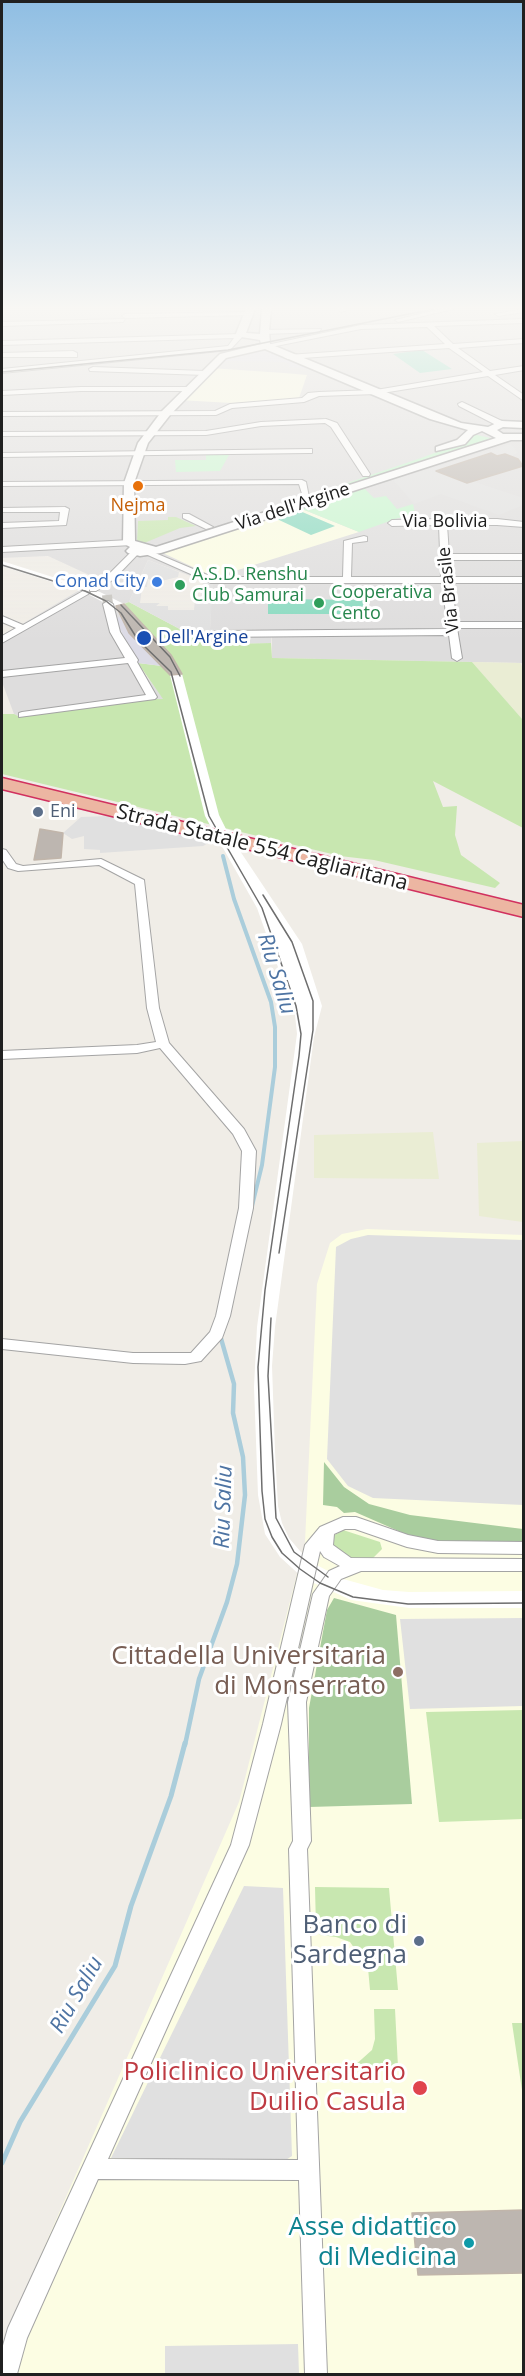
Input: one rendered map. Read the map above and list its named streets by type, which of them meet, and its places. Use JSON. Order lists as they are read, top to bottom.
{
  "streets": {
    "highway": ["Strada Statale 554 Cagliaritana"],
    "street": ["Via dell'Argine", "Via Bolivia", "Via Brasile"]
  },
  "crossings": [
    ["Via Bolivia", "Via Brasile"]
  ],
  "water": ["Riu Saliu"],
  "places": [
    "Nejma",
    "Conad City",
    "A.S.D. Renshu Club Samurai",
    "Cooperativa Cento",
    "Dell'Argine",
    "Eni",
    "Cittadella Universitaria di Monserrato",
    "Banco di Sardegna",
    "Policlinico Universitario Duilio Casula",
    "Asse didattico di Medicina"
  ]
}
